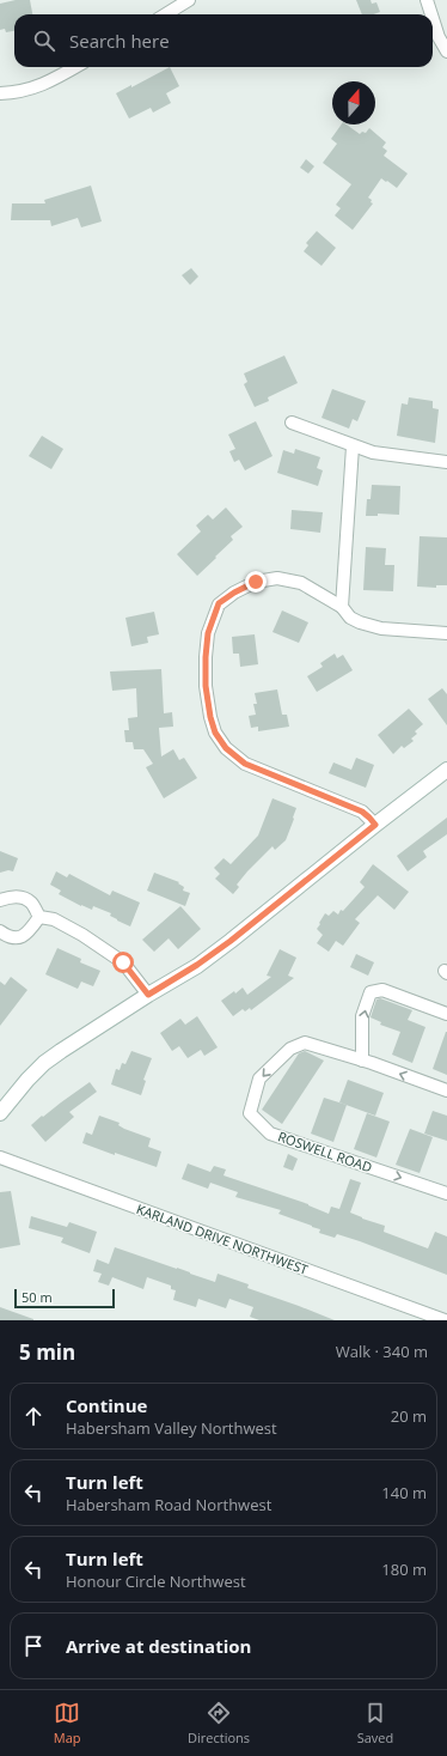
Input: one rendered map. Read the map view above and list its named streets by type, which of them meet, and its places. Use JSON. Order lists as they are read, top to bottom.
{
  "streets": {
    "street": ["ROSWELL ROAD", "KARLAND DRIVE NORTHWEST"]
  },
  "scale_bar": "50 m",
  "north": "top",
  "page": {
    "search": "Search here",
    "scale": "50 m",
    "heading": ["5 min", "Walk · 340 m"],
    "list": [
      ["Continue", "Habersham Valley Northwest", "20 m"],
      ["Turn left", "Habersham Road Northwest", "140 m"],
      ["Turn left", "Honour Circle Northwest", "180 m"],
      "Arrive at destination"
    ],
    "nav": ["Map", "Directions", "Saved"]
  }
}
